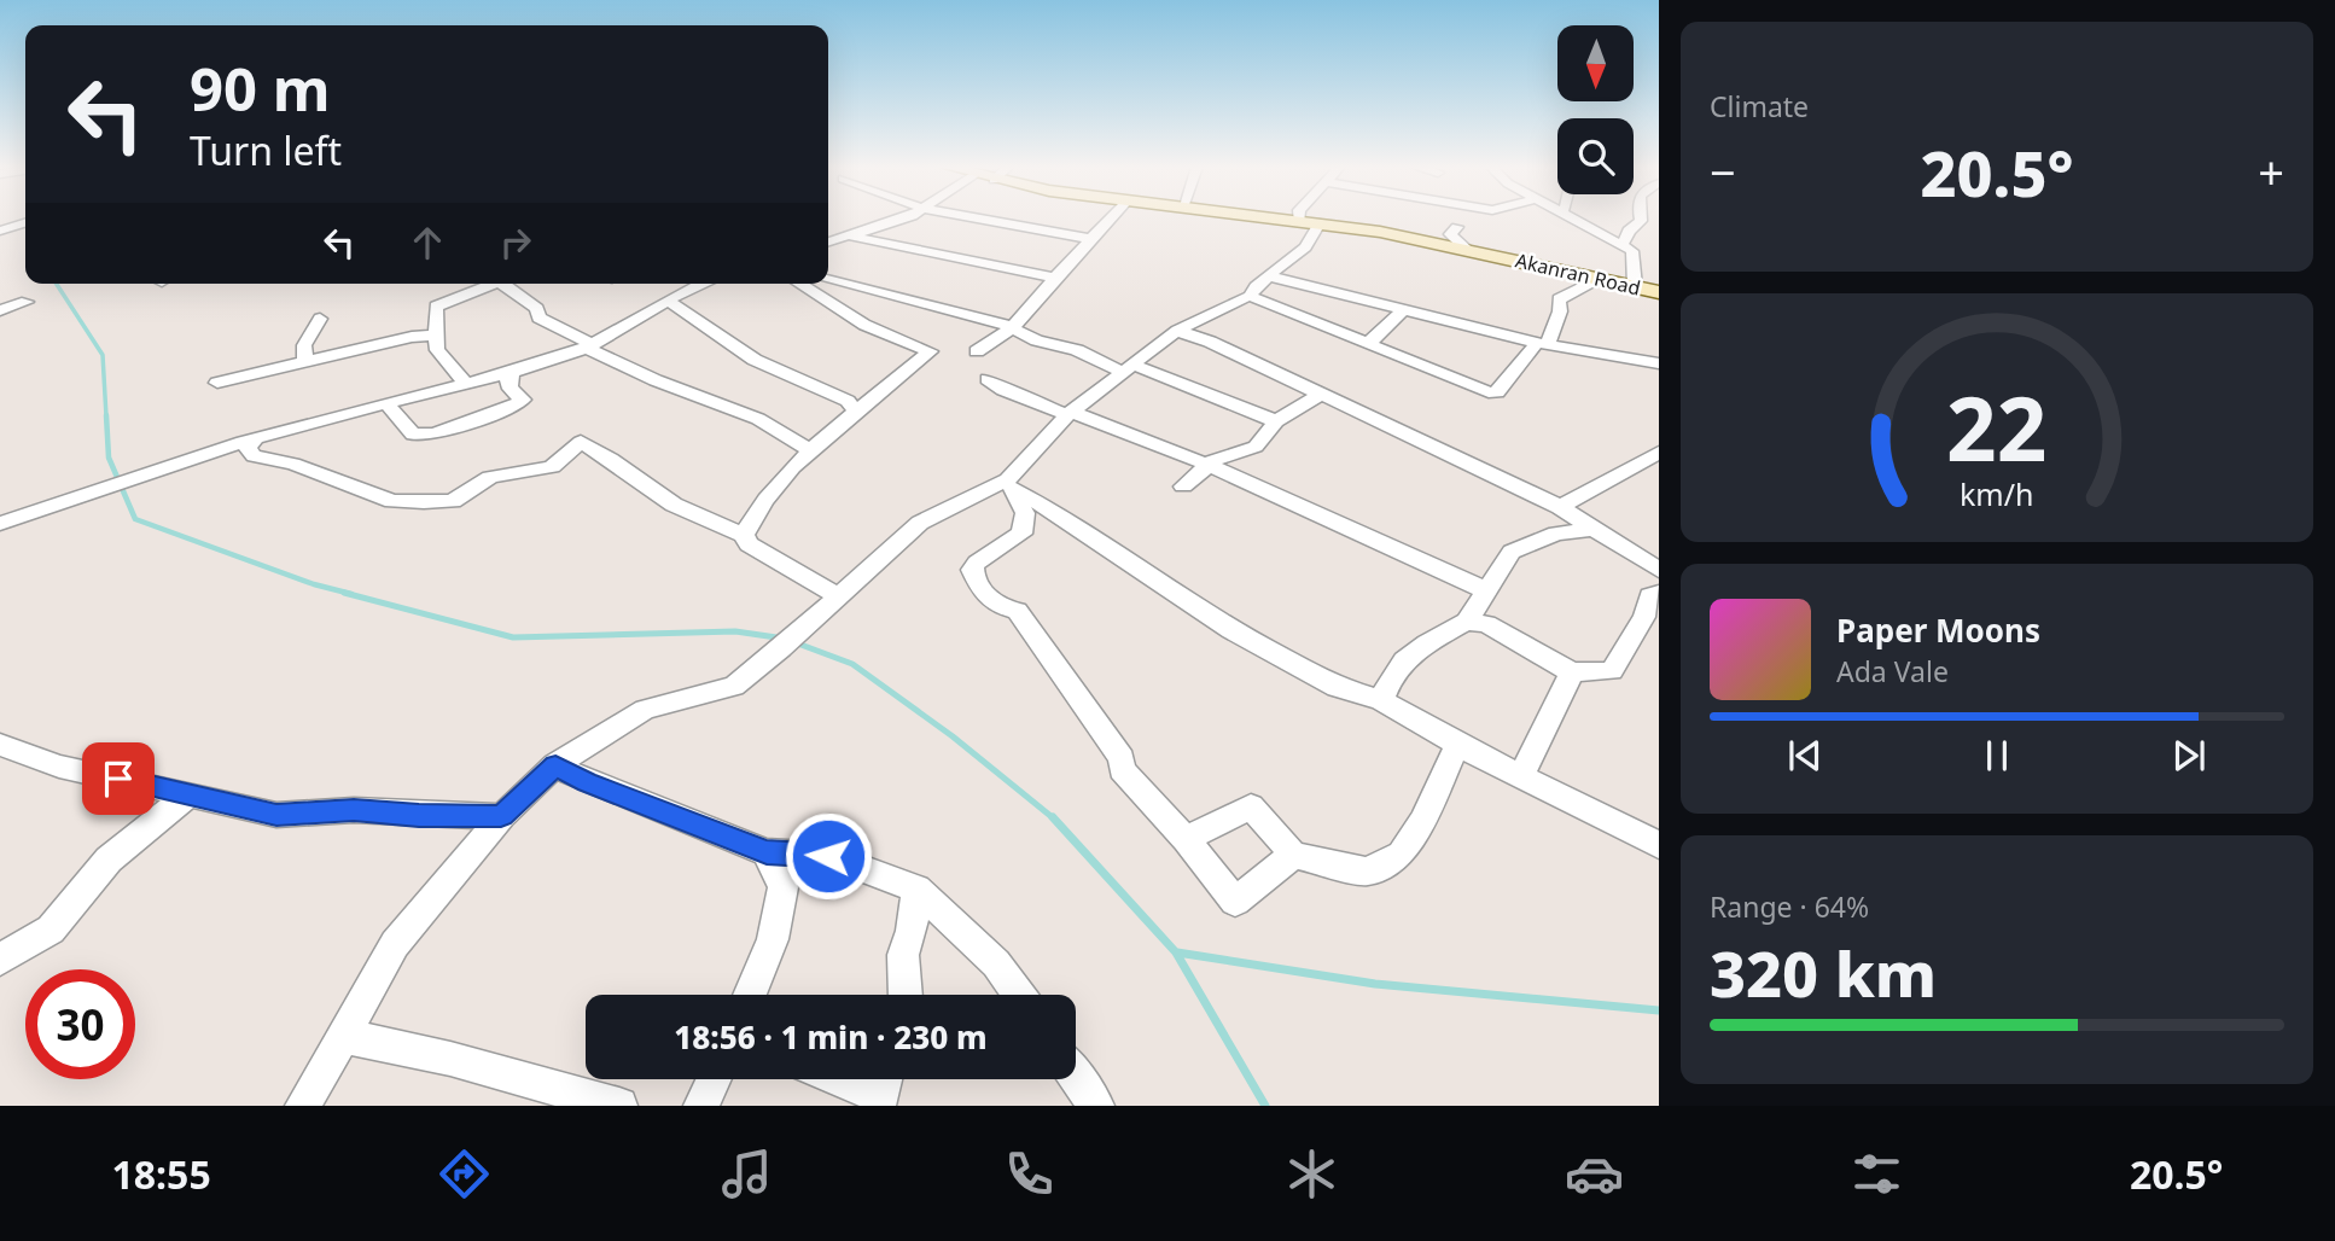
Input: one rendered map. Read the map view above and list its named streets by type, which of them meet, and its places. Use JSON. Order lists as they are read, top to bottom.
{
  "streets": {
    "main road": ["Akanran Road"]
  },
  "north": "bottom",
  "page": {
    "tile": [
      "Climate",
      ["Range · 64%", "320 km"]
    ],
    "turn": ["90 m", "Turn left"],
    "heat": ["−", "20.5°", "+"],
    "song": ["Paper Moons", "Ada Vale"],
    "limit": "30",
    "trip": "18:56 · 1 min · 230 m",
    "tabs": ["18:55", "20.5°"],
    "gauge": ["22", "km/h"]
  }
}
